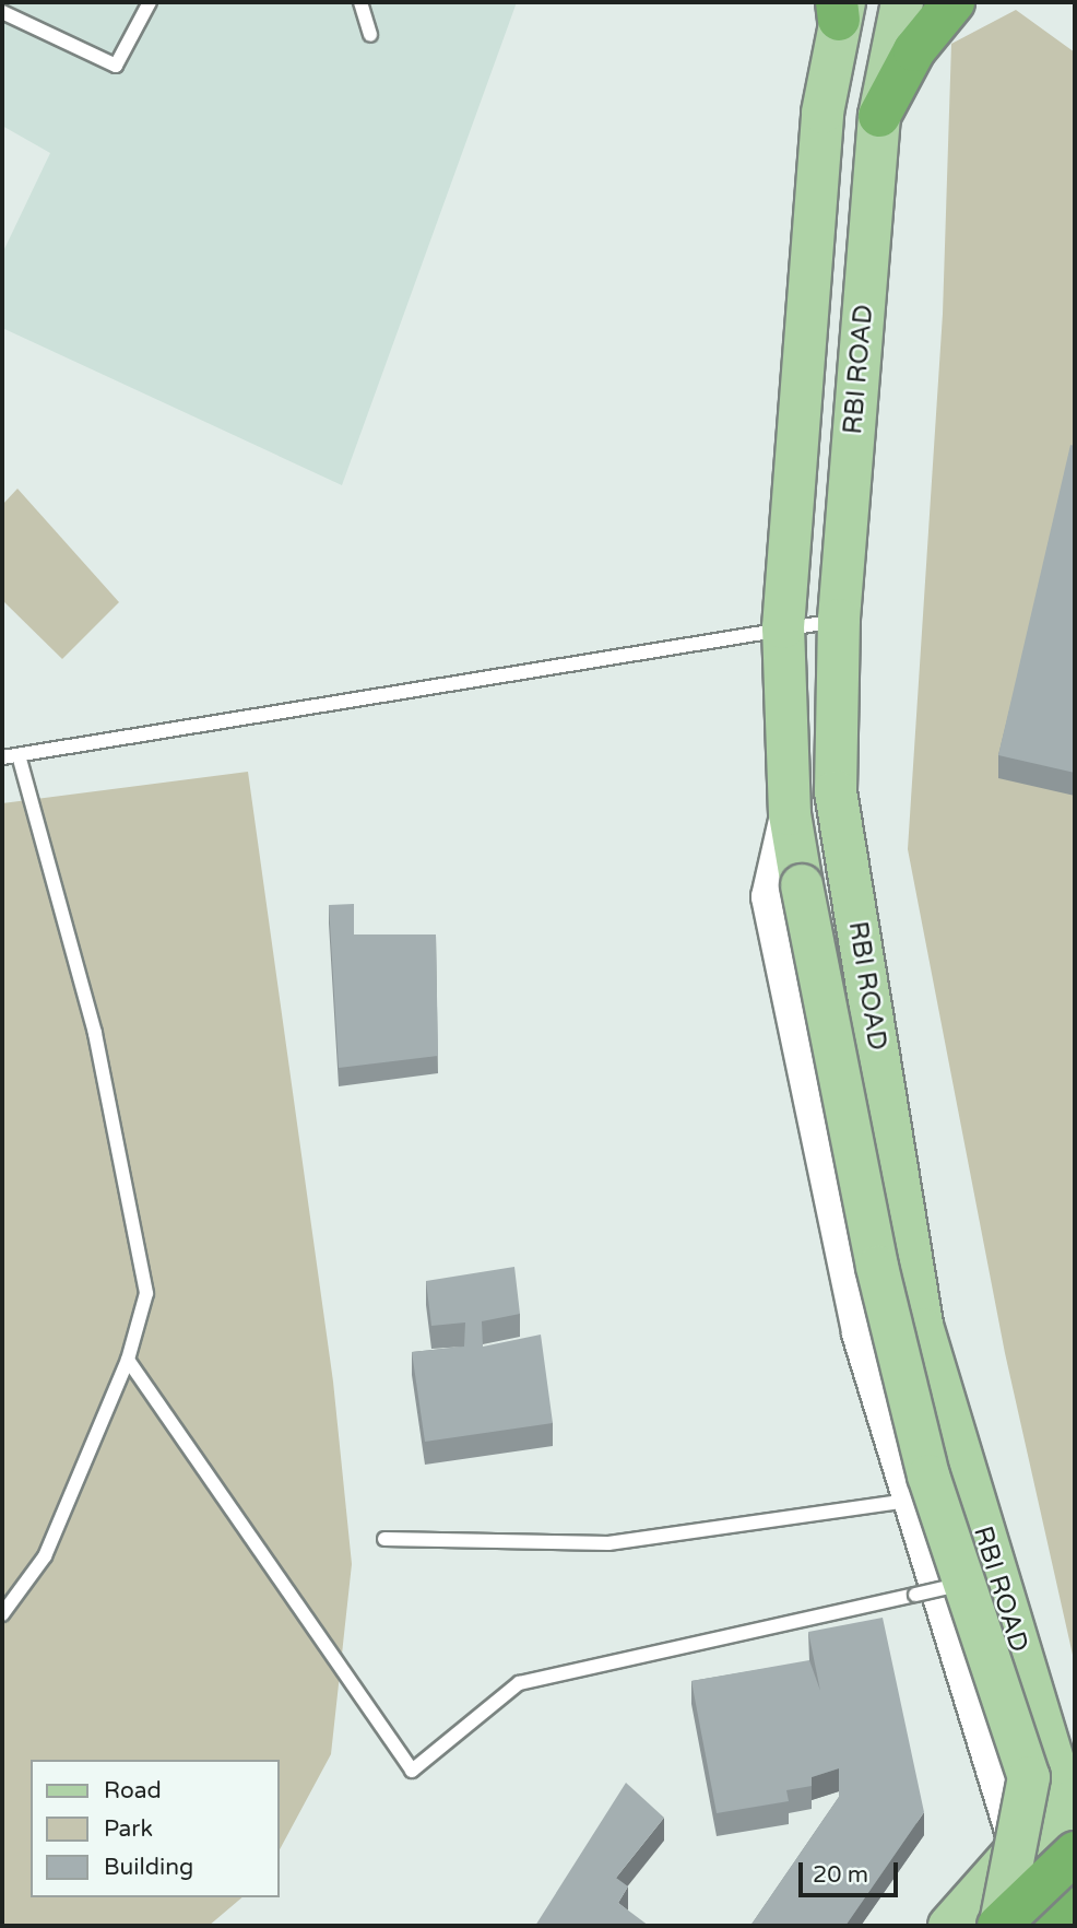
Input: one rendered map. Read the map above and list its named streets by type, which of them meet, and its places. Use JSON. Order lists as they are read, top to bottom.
{
  "streets": {
    "main road": ["RBI ROAD"]
  },
  "legend": ["Road", "Park", "Building"],
  "scale_bar": "20 m"
}
